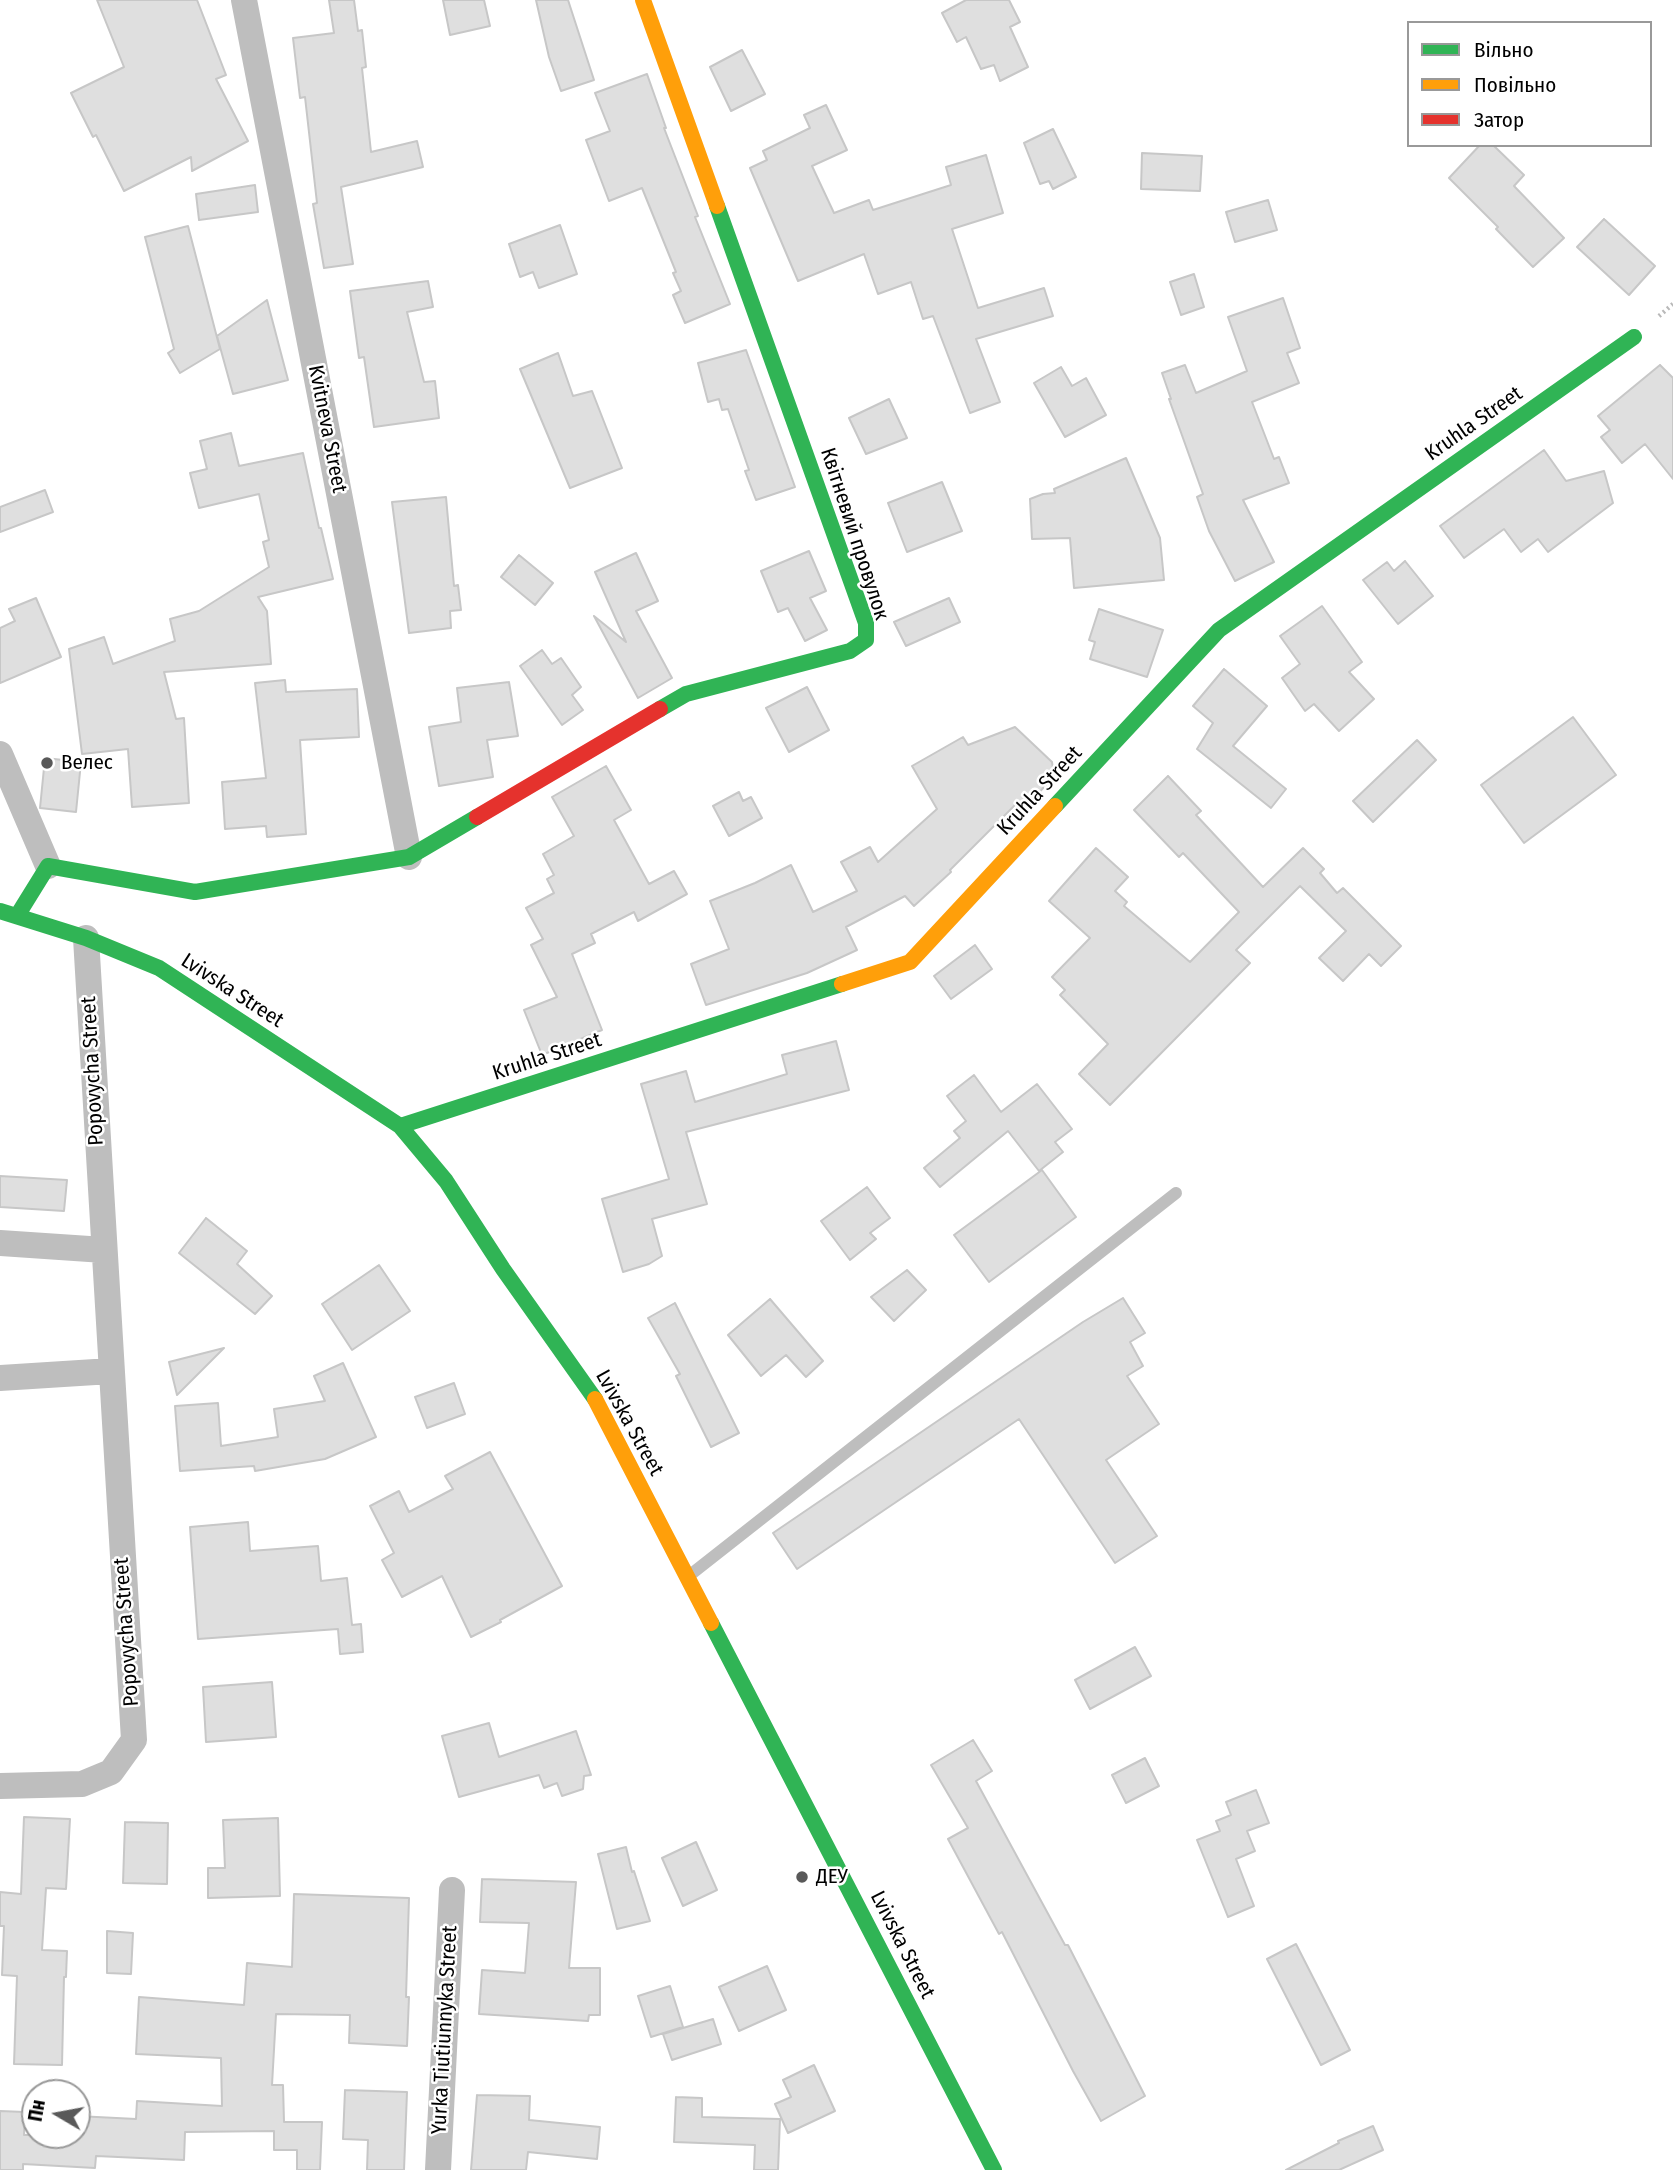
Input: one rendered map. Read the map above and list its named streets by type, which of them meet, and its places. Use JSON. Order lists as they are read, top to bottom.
{
  "streets": {
    "street": [
      "Kruhla Street",
      "Kvitneva Street",
      "Квітневий провулок",
      "Lvivska Street",
      "Popovycha Street",
      "Yurka Tiutiunnyka Street"
    ]
  },
  "crossings": [
    ["Kruhla Street", "Lvivska Street"],
    ["Kvitneva Street", "Квітневий провулок"],
    ["Lvivska Street", "Popovycha Street"]
  ],
  "places": ["Велес", "ДЕУ"],
  "legend": ["Вільно", "Повільно", "Затор"],
  "north": "left"
}
